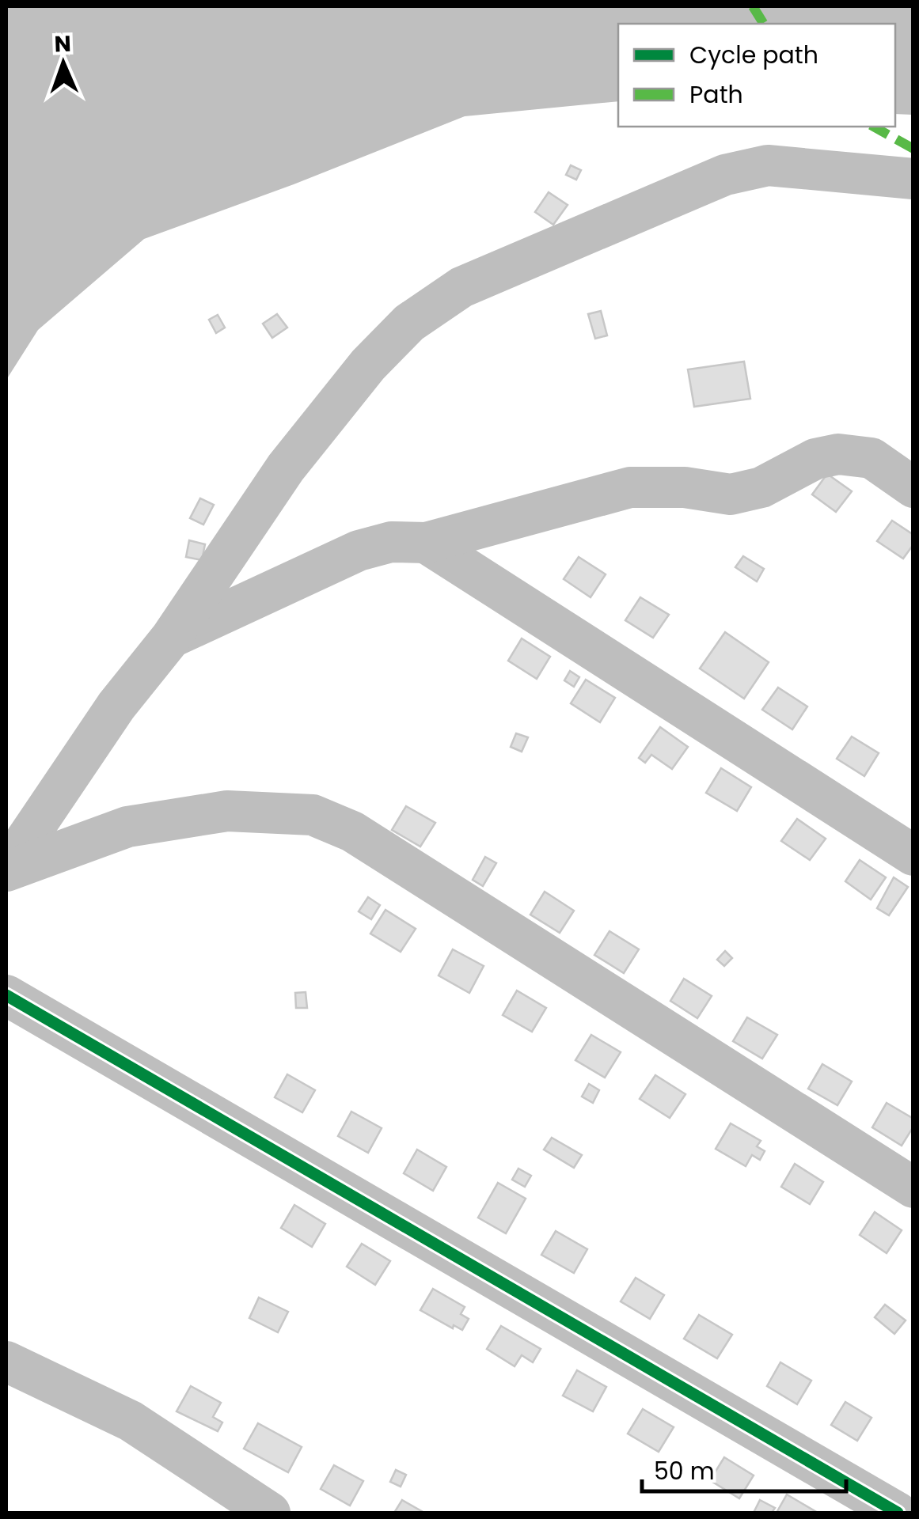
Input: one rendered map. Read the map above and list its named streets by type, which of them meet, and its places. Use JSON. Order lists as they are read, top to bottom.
{
  "legend": ["Cycle path", "Path"],
  "scale_bar": "50 m",
  "north": "top"
}
